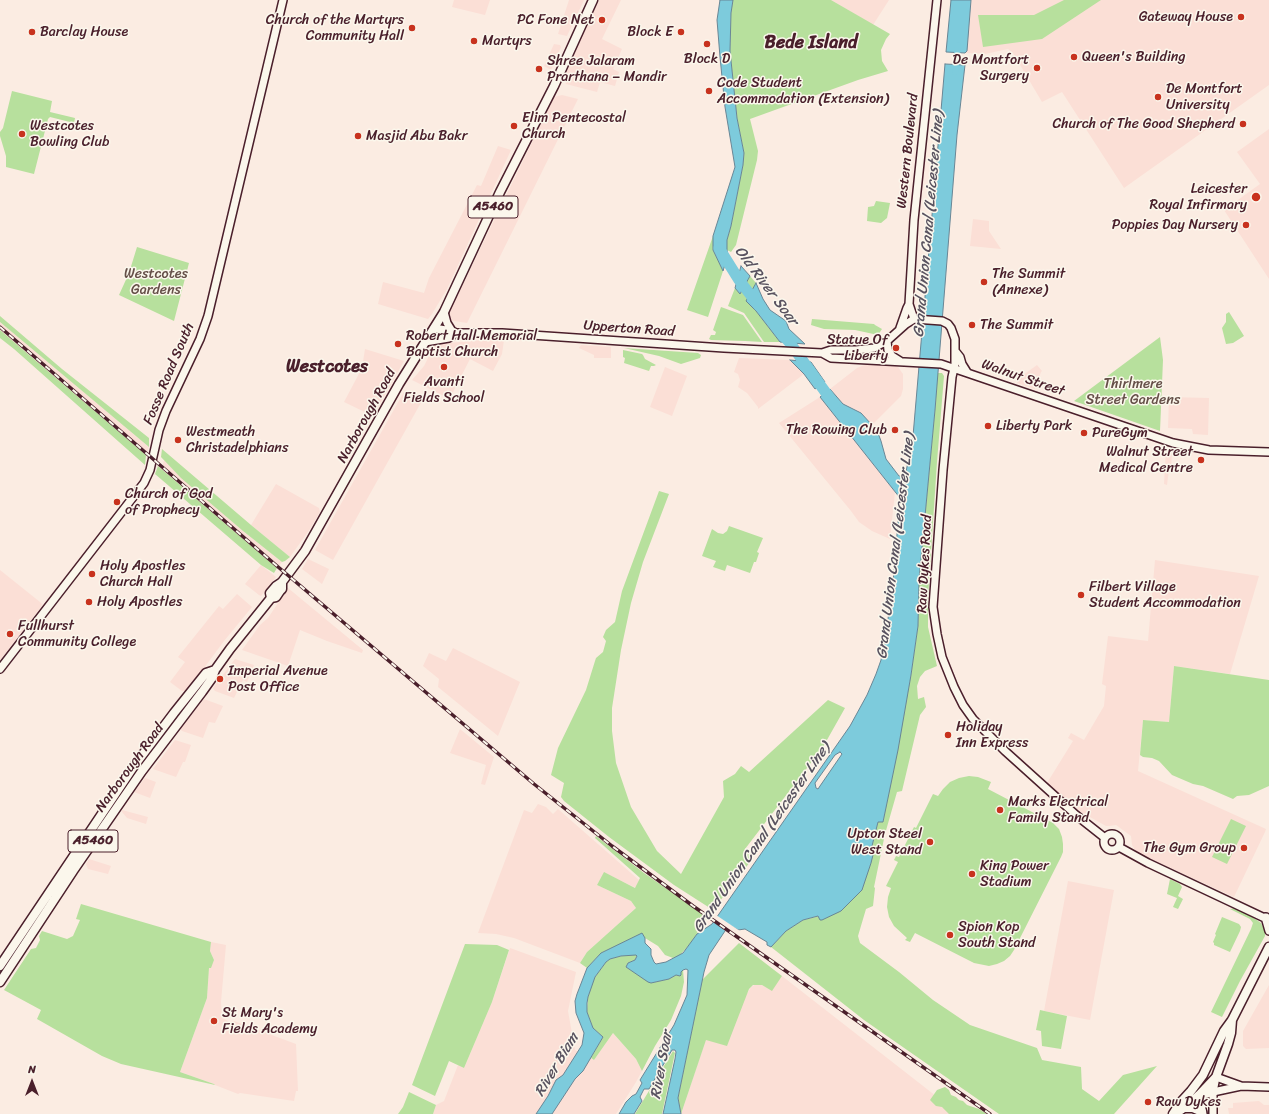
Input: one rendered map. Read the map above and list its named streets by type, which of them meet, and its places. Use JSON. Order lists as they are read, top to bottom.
{
  "streets": {
    "main road": ["A5460", "Narborough Road"],
    "street": [
      "Western Boulevard",
      "Upperton Road",
      "Fosse Road South",
      "Walnut Street",
      "Raw Dykes Road"
    ]
  },
  "crossings": [
    ["Western Boulevard", "Upperton Road"],
    ["Upperton Road", "Walnut Street"],
    ["Upperton Road", "Narborough Road"],
    ["Upperton Road", "Raw Dykes Road"],
    ["Walnut Street", "Raw Dykes Road"]
  ],
  "districts": ["Bede Island", "Westcotes"],
  "water": [
    "Grand Union Canal (Leicester Line)",
    "Old River Soar",
    "River Biam",
    "River Soar"
  ],
  "parks": ["Westcotes Gardens", "Thirlmere Street Gardens"],
  "places": [
    "Gateway House",
    "PC Fone Net",
    "Church of the Martyrs Community Hall",
    "Barclay House",
    "Block E",
    "Martyrs",
    "Block D",
    "Queen's Building",
    "De Montfort Surgery",
    "Shree Jalaram Prarthana – Mandir",
    "Code Student Accommodation (Extension)",
    "De Montfort University",
    "Church of The Good Shepherd",
    "Elim Pentecostal Church",
    "Westcotes Bowling Club",
    "Masjid Abu Bakr",
    "Leicester Royal Infirmary",
    "Poppies Day Nursery",
    "The Summit (Annexe)",
    "The Summit",
    "Robert Hall Memorial Baptist Church",
    "Statue Of Liberty",
    "Avanti Fields School",
    "Liberty Park",
    "The Rowing Club",
    "PureGym",
    "Westmeath Christadelphians",
    "Walnut Street Medical Centre",
    "Church of God of Prophecy",
    "Holy Apostles Church Hall",
    "Filbert Village Student Accommodation",
    "Holy Apostles",
    "Fullhurst Community College",
    "Imperial Avenue Post Office",
    "Holiday Inn Express",
    "Marks Electrical Family Stand",
    "Upton Steel West Stand",
    "The Gym Group",
    "King Power Stadium",
    "Spion Kop South Stand",
    "St Mary's Fields Academy",
    "Raw Dykes"
  ],
  "north": "top"
}
